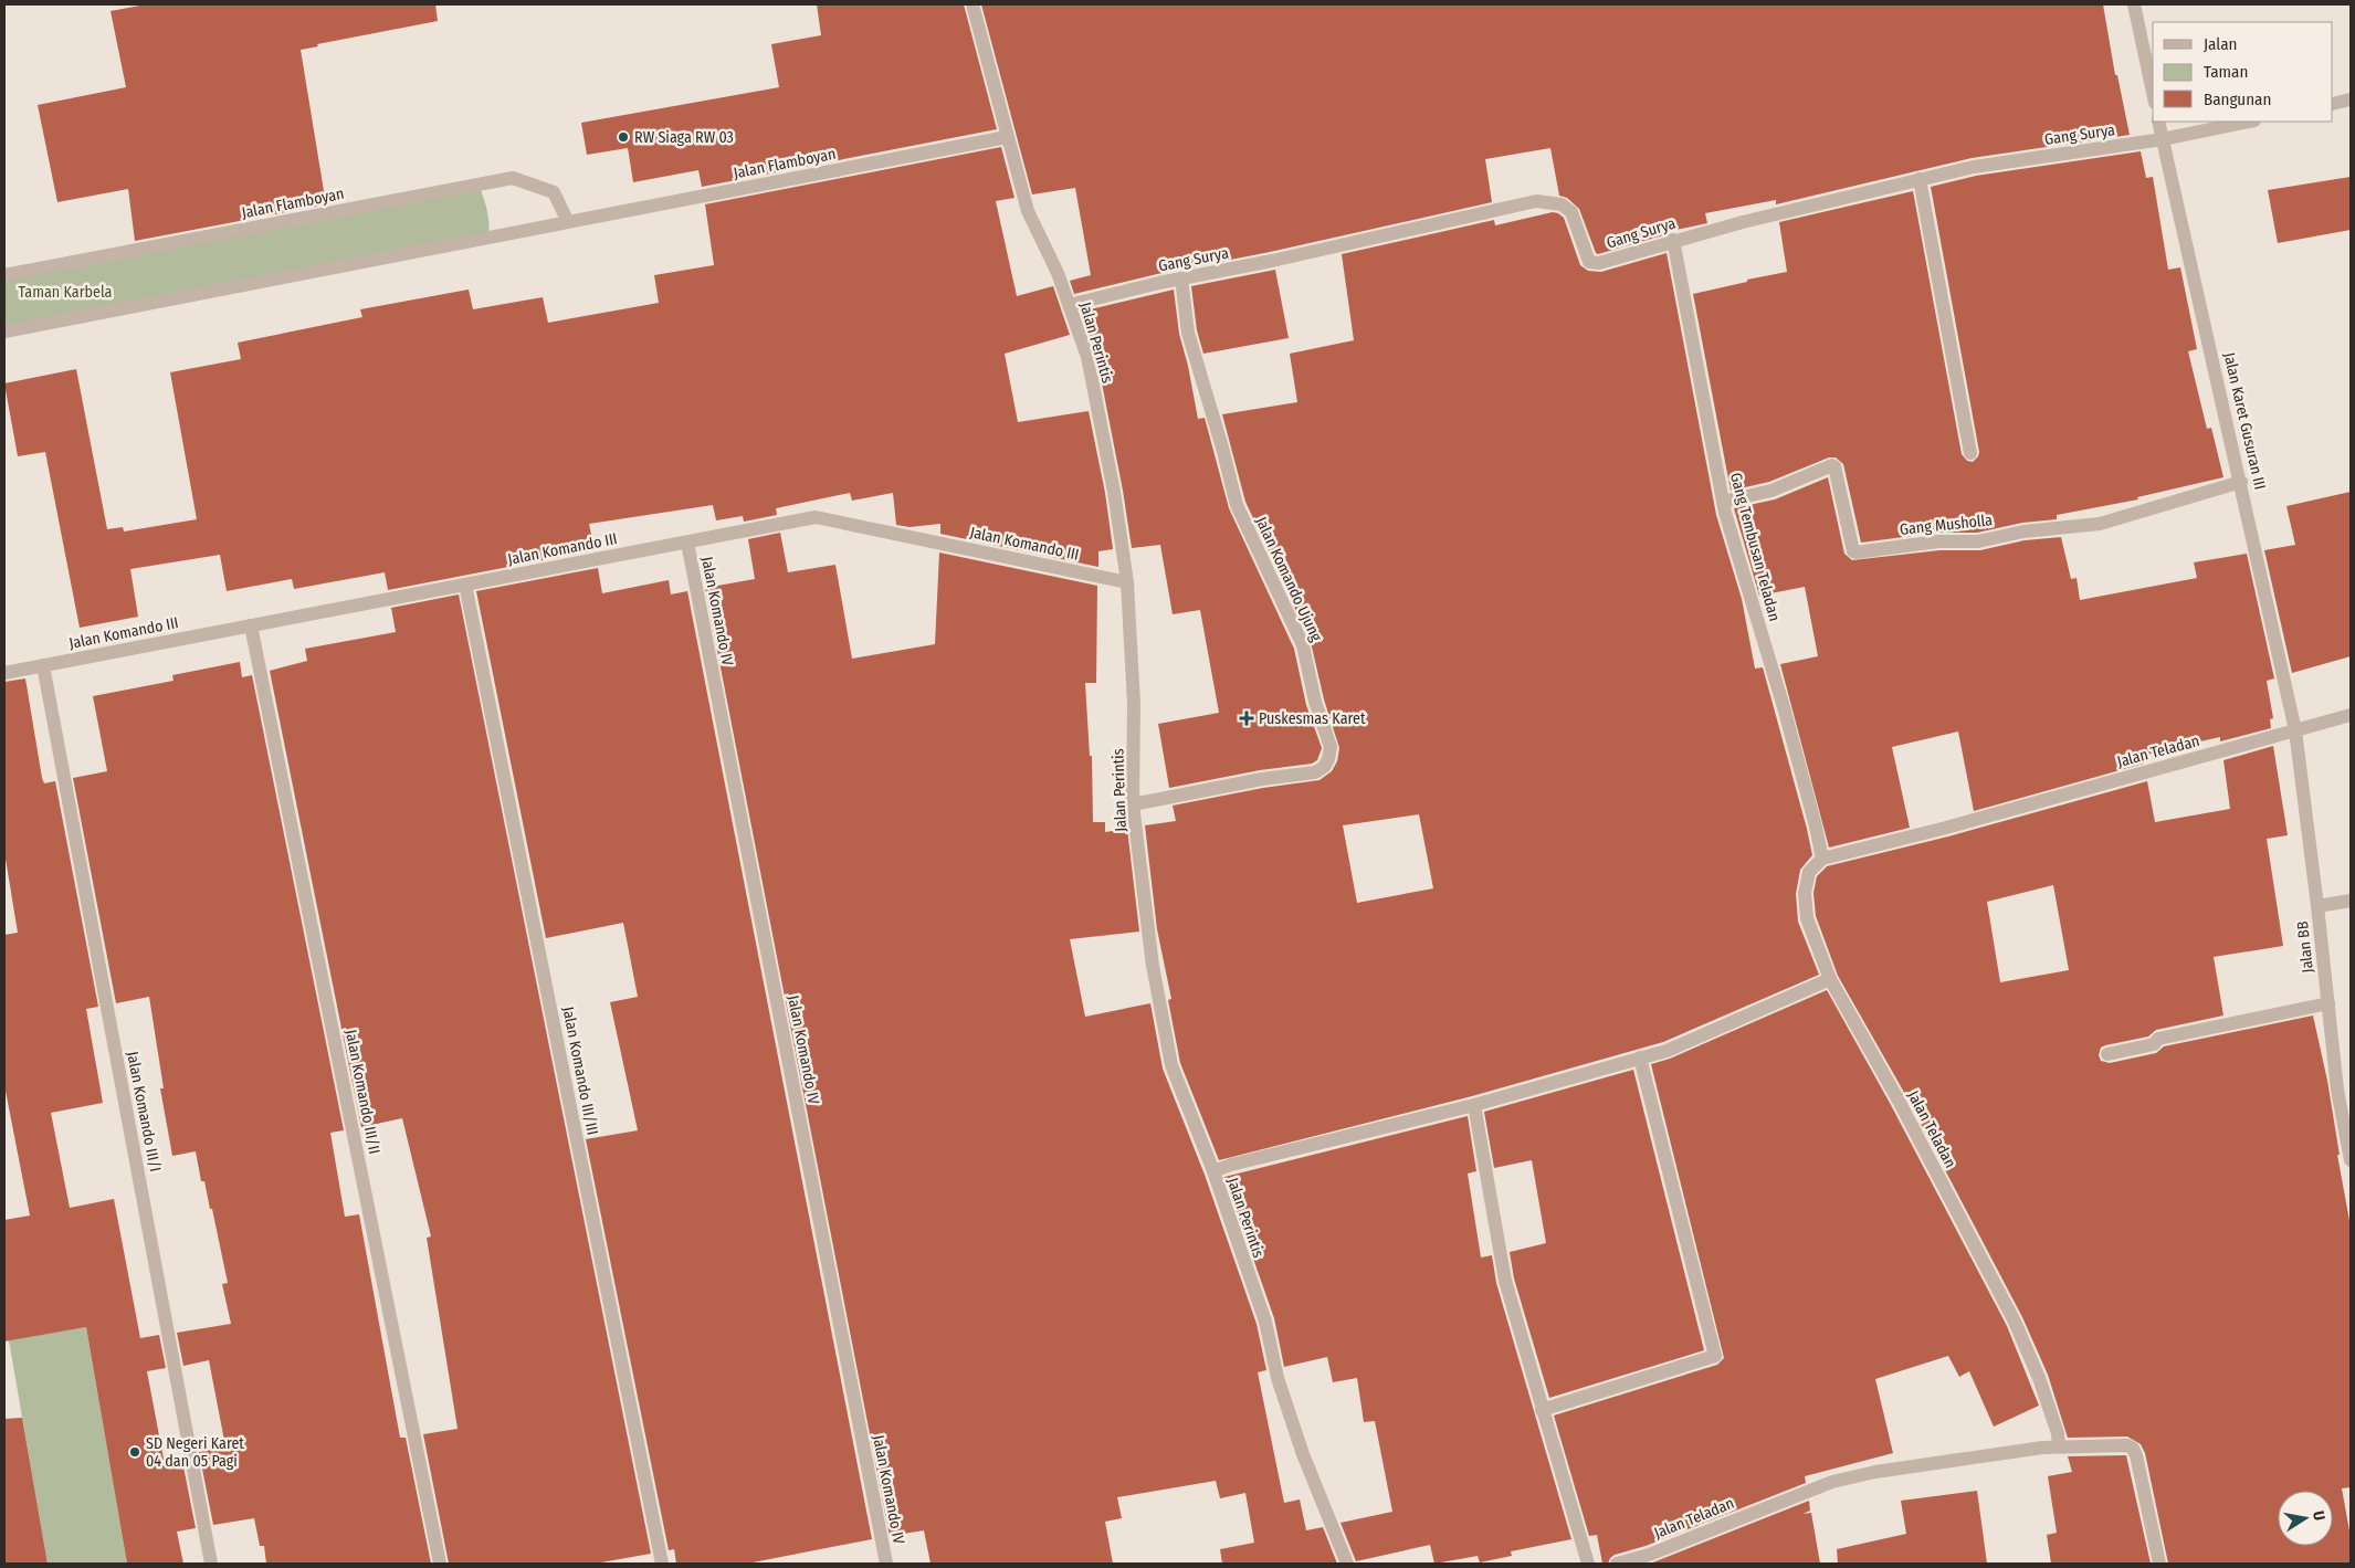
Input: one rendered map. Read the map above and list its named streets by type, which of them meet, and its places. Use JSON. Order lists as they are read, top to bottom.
{
  "streets": {
    "street": [
      "Gang Surya",
      "Jalan Flamboyan",
      "Jalan Perintis",
      "Jalan Karet Gusuran III",
      "Gang Musholla",
      "Jalan Komando III",
      "Gang Tembusan Teladan",
      "Jalan Komando Ujung",
      "Jalan Komando IV",
      "Jalan Teladan",
      "Jalan BB",
      "Jalan Komando III/III",
      "Jalan Komando III/II",
      "Jalan Komando III/I"
    ]
  },
  "crossings": [
    ["Gang Surya", "Jalan Perintis"],
    ["Gang Surya", "Jalan Karet Gusuran III"],
    ["Gang Surya", "Gang Tembusan Teladan"],
    ["Gang Surya", "Jalan Komando Ujung"],
    ["Jalan Flamboyan", "Jalan Perintis"],
    ["Jalan Perintis", "Jalan Komando III"],
    ["Jalan Perintis", "Jalan Komando Ujung"],
    ["Jalan Karet Gusuran III", "Gang Musholla"],
    ["Jalan Karet Gusuran III", "Jalan Teladan"],
    ["Jalan Karet Gusuran III", "Jalan BB"],
    ["Gang Musholla", "Gang Tembusan Teladan"],
    ["Jalan Komando III", "Jalan Komando IV"],
    ["Jalan Komando III", "Jalan Komando III/III"],
    ["Jalan Komando III", "Jalan Komando III/II"],
    ["Jalan Komando III", "Jalan Komando III/I"],
    ["Gang Tembusan Teladan", "Jalan Teladan"],
    ["Jalan Teladan", "Jalan BB"]
  ],
  "parks": ["Taman Karbela"],
  "places": {
    "other": ["RW Siaga RW 03", "SD Negeri Karet 04 dan 05 Pagi"],
    "health": ["Puskesmas Karet"]
  },
  "legend": ["Jalan", "Taman", "Bangunan"],
  "north": "right"
}
